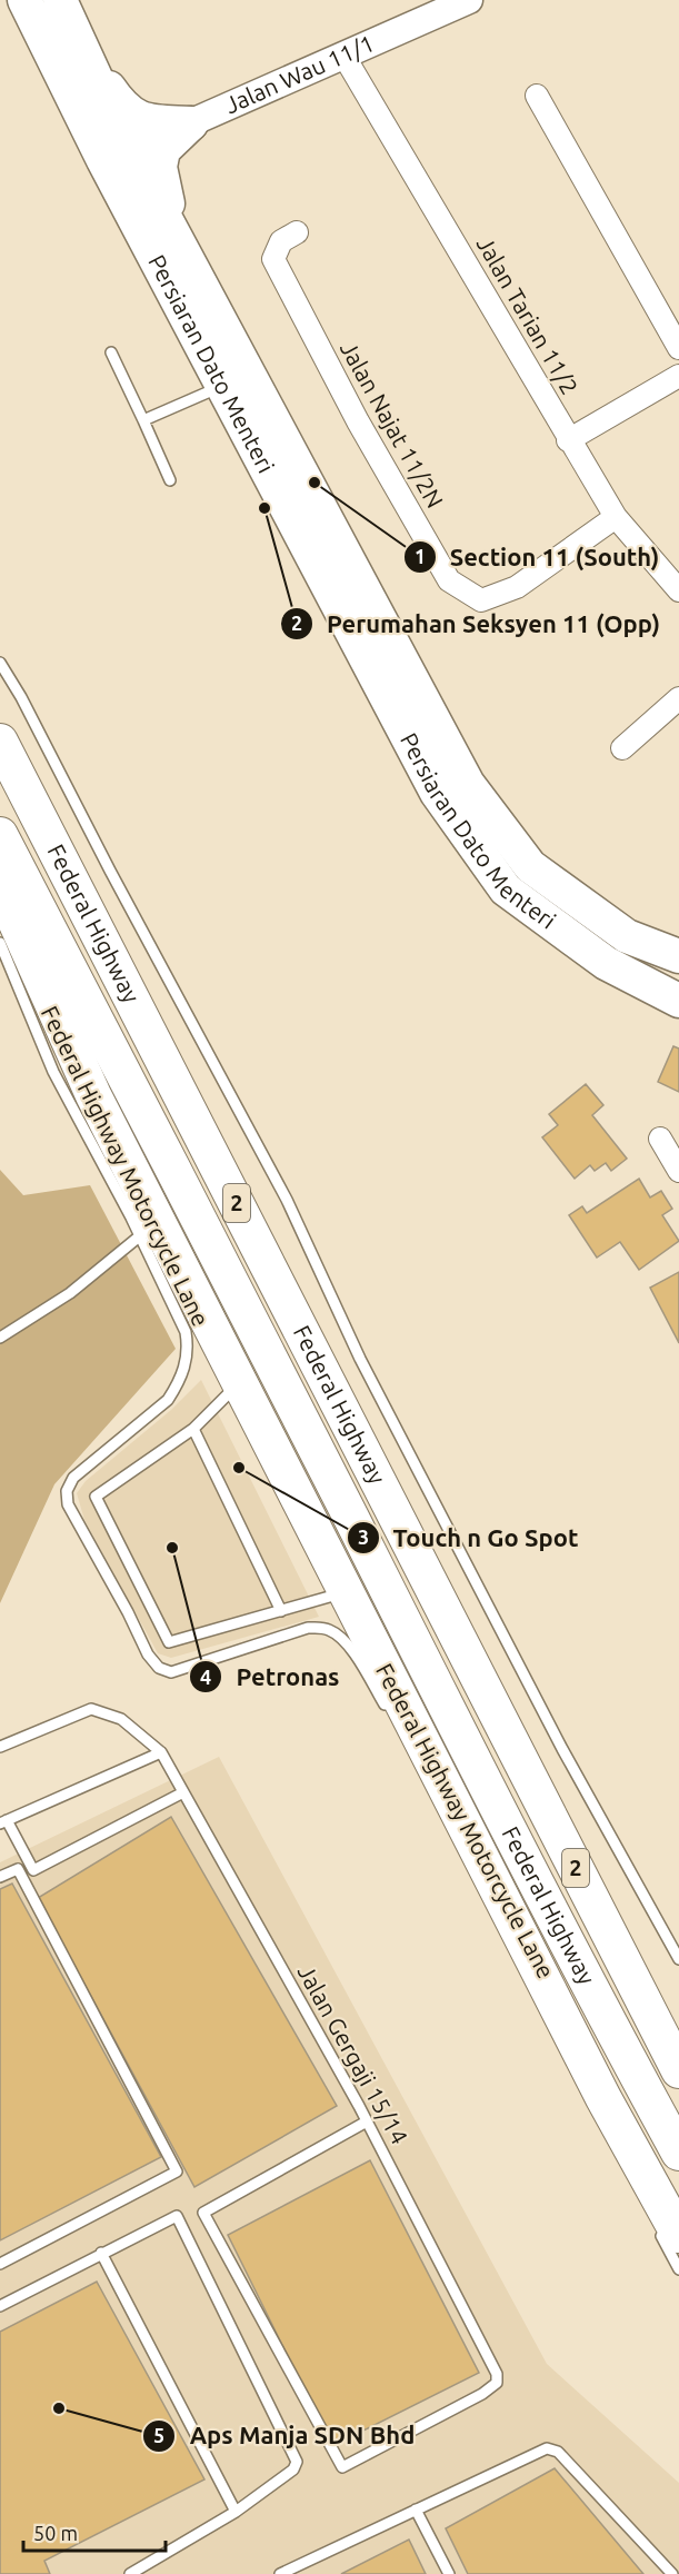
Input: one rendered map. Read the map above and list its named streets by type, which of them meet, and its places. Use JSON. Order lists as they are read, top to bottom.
{
  "streets": {
    "highway": ["Federal Highway", "2"],
    "main road": ["Persiaran Dato Menteri"],
    "street": ["Jalan Wau 11/1", "Jalan Tarian 11/2", "Jalan Najat 11/2N"],
    "lane": ["Federal Highway Motorcycle Lane", "Jalan Gergaji 15/14"]
  },
  "crossings": [
    ["Jalan Wau 11/1", "Jalan Tarian 11/2"],
    ["Jalan Wau 11/1", "Persiaran Dato Menteri"],
    ["Jalan Tarian 11/2", "Jalan Najat 11/2N"]
  ],
  "places": [
    "Section 11 (South)",
    "Perumahan Seksyen 11 (Opp)",
    "Touch n Go Spot",
    "Petronas",
    "Aps Manja SDN Bhd"
  ],
  "scale_bar": "50 m"
}
